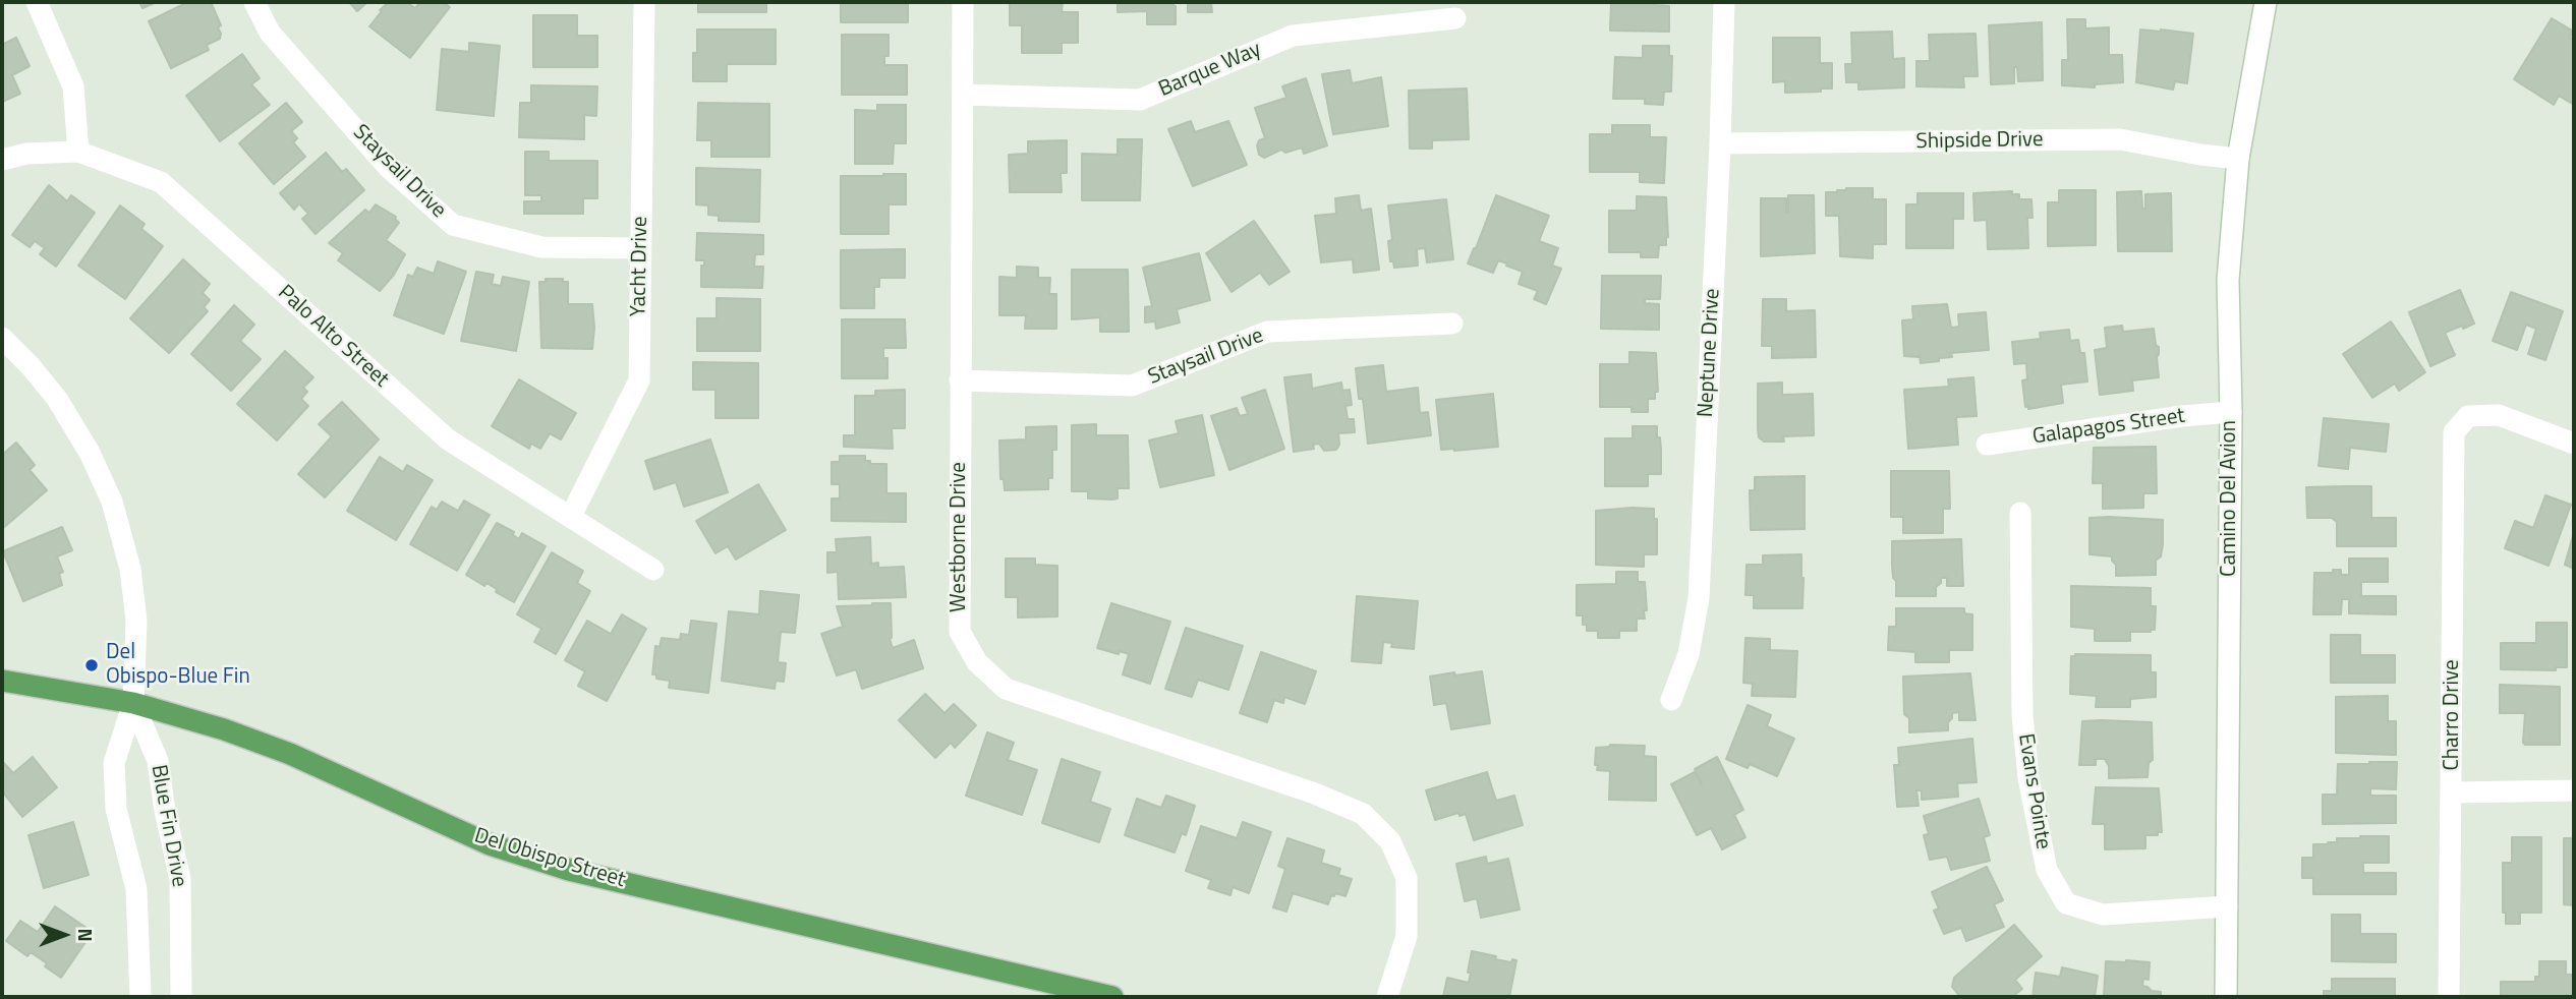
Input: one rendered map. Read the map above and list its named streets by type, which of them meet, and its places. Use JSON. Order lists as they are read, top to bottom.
{
  "streets": {
    "main road": ["Del Obispo Street"],
    "street": [
      "Barque Way",
      "Shipside Drive",
      "Staysail Drive",
      "Yacht Drive",
      "Palo Alto Street",
      "Neptune Drive",
      "Galapagos Street",
      "Camino Del Avion",
      "Westborne Drive",
      "Charro Drive",
      "Evans Pointe",
      "Blue Fin Drive"
    ]
  },
  "crossings": [
    ["Barque Way", "Westborne Drive"],
    ["Shipside Drive", "Neptune Drive"],
    ["Shipside Drive", "Camino Del Avion"],
    ["Staysail Drive", "Yacht Drive"],
    ["Staysail Drive", "Westborne Drive"],
    ["Yacht Drive", "Palo Alto Street"],
    ["Galapagos Street", "Camino Del Avion"],
    ["Camino Del Avion", "Evans Pointe"],
    ["Blue Fin Drive", "Del Obispo Street"]
  ],
  "places": ["Del Obispo-Blue Fin"],
  "north": "right"
}
